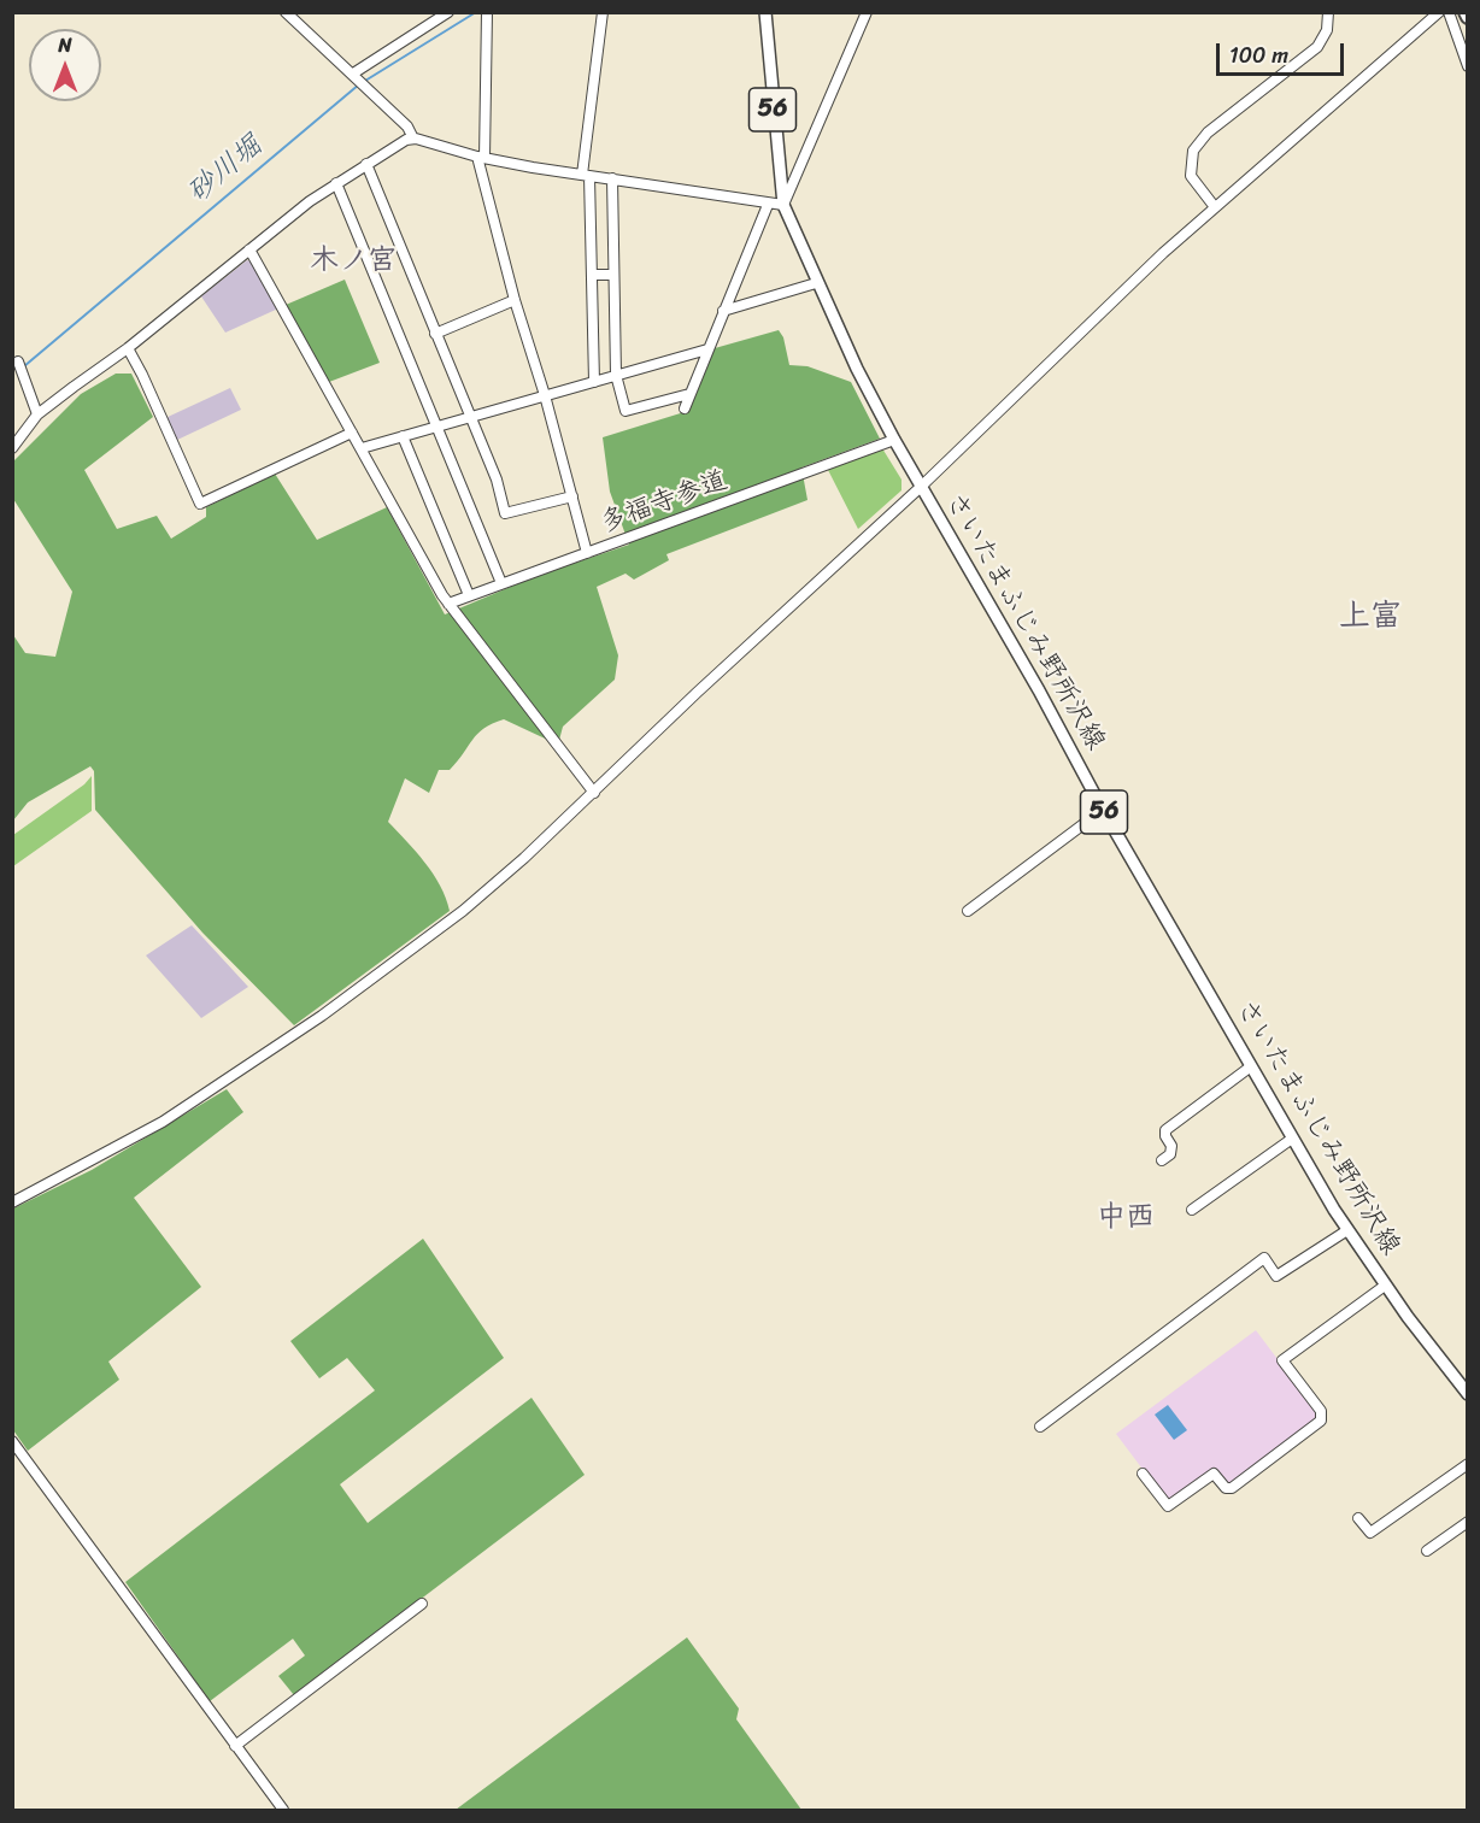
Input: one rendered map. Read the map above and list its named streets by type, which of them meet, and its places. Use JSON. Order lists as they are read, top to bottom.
{
  "streets": {
    "main road": ["56", "さいたまふじみ野所沢線"],
    "street": ["多福寺参道"]
  },
  "crossings": [
    ["多福寺参道", "さいたまふじみ野所沢線"]
  ],
  "districts": ["木ノ宮", "上富", "中西"],
  "water": ["砂川堀"],
  "scale_bar": "100 m",
  "north": "top"
}
